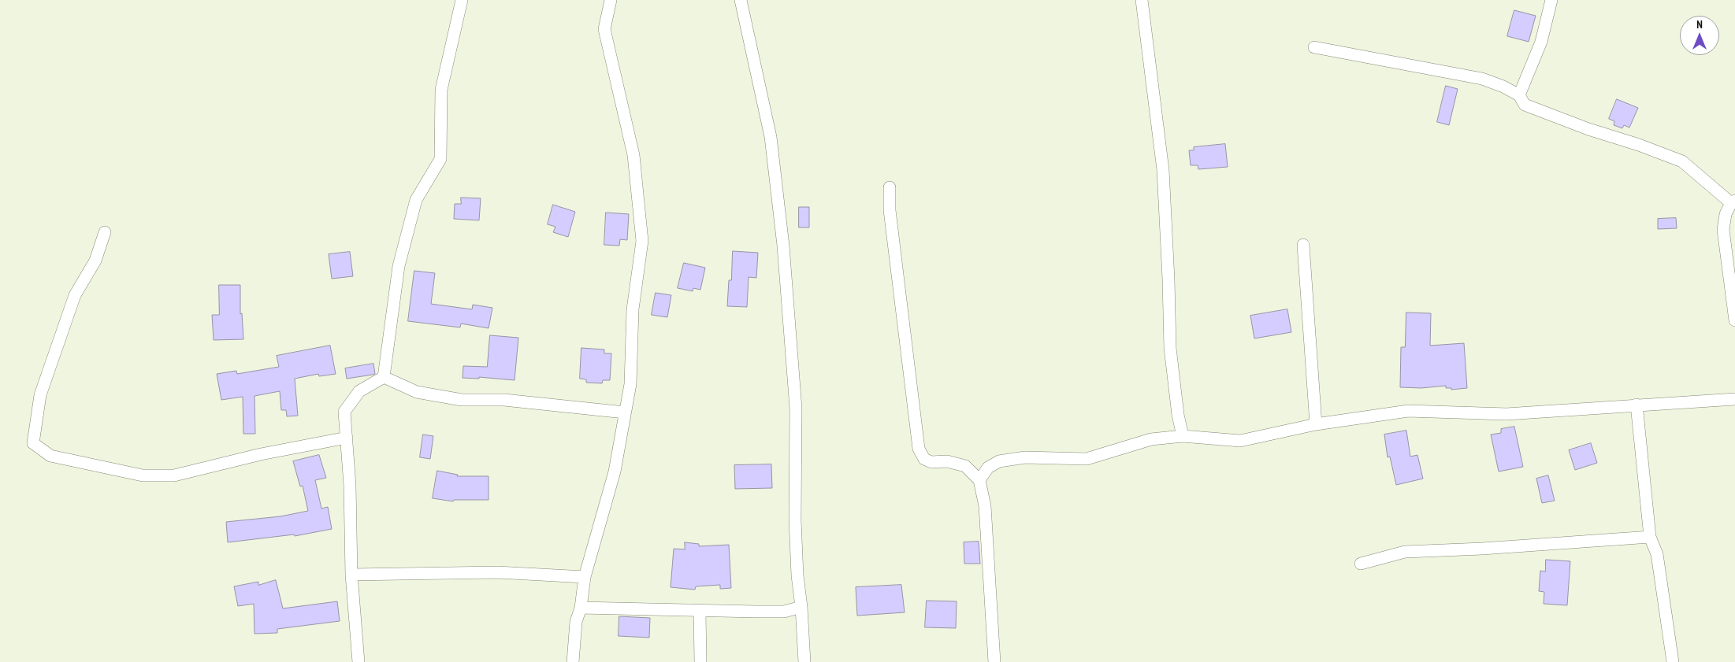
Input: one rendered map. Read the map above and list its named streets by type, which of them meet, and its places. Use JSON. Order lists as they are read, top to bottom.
{
  "north": "top"
}
